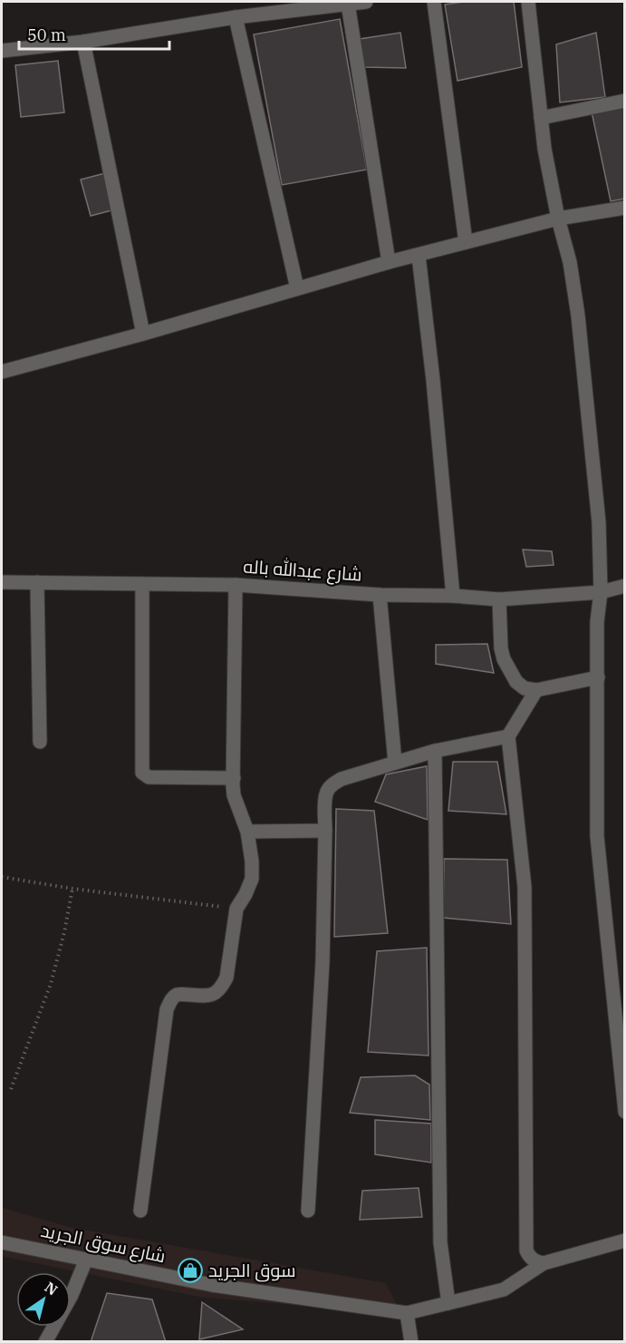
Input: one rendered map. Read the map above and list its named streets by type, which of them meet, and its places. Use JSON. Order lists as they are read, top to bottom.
{
  "streets": {
    "street": ["شارع عبدالله باله", "شارع سوق الجريد"]
  },
  "places": {
    "shop": ["سوق الجريد"]
  },
  "scale_bar": "50 m",
  "north": "top right"
}
